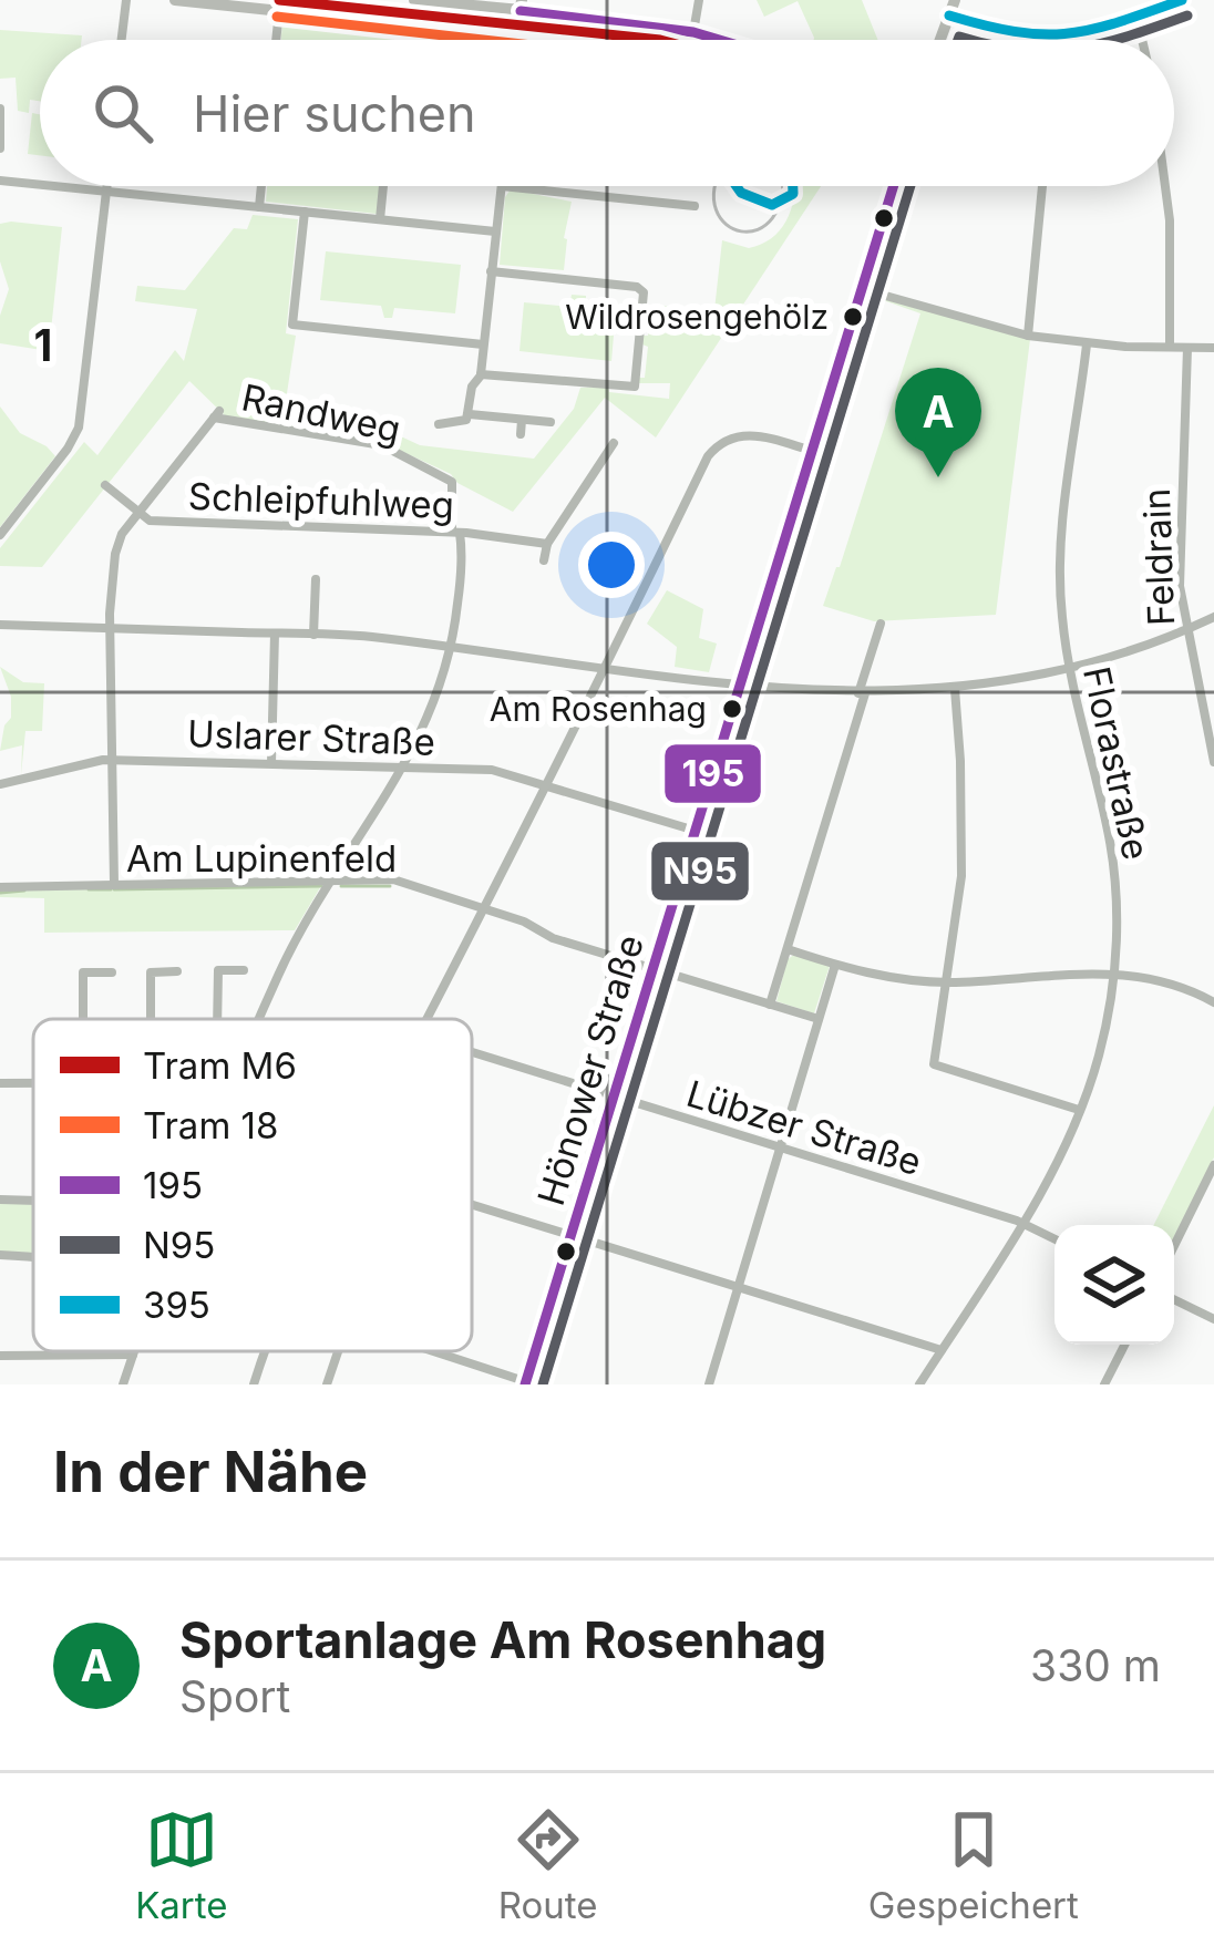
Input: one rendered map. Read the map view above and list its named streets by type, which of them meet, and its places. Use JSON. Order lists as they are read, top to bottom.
{
  "streets": {
    "main road": ["Hönower Straße"],
    "street": [
      "Randweg",
      "Schleipfuhlweg",
      "Feldrain",
      "Uslarer Straße",
      "Florastraße",
      "Am Lupinenfeld",
      "Lübzer Straße"
    ]
  },
  "crossings": [
    ["Randweg", "Schleipfuhlweg"],
    ["Uslarer Straße", "Hönower Straße"],
    ["Florastraße", "Lübzer Straße"],
    ["Am Lupinenfeld", "Hönower Straße"],
    ["Hönower Straße", "Lübzer Straße"]
  ],
  "places": ["Wildrosengehölz", "Am Rosenhag"],
  "lines": [
    "tram line M6",
    "transit line 395",
    "transit line 195",
    "transit line N95",
    "tram line 18"
  ],
  "legend": [
    "Tram M6",
    "Tram 18",
    "195",
    "N95",
    "395"
  ],
  "page": {
    "search": "Hier suchen",
    "pins": "A",
    "heading": "In der Nähe",
    "list": [
      {
        "mark": "A",
        "name": "Sportanlage Am Rosenhag",
        "note": "Sport",
        "value": "330 m"
      }
    ],
    "nav": ["Karte", "Route", "Gespeichert"]
  },
  "grid": {
    "rows": ["1"]
  }
}
